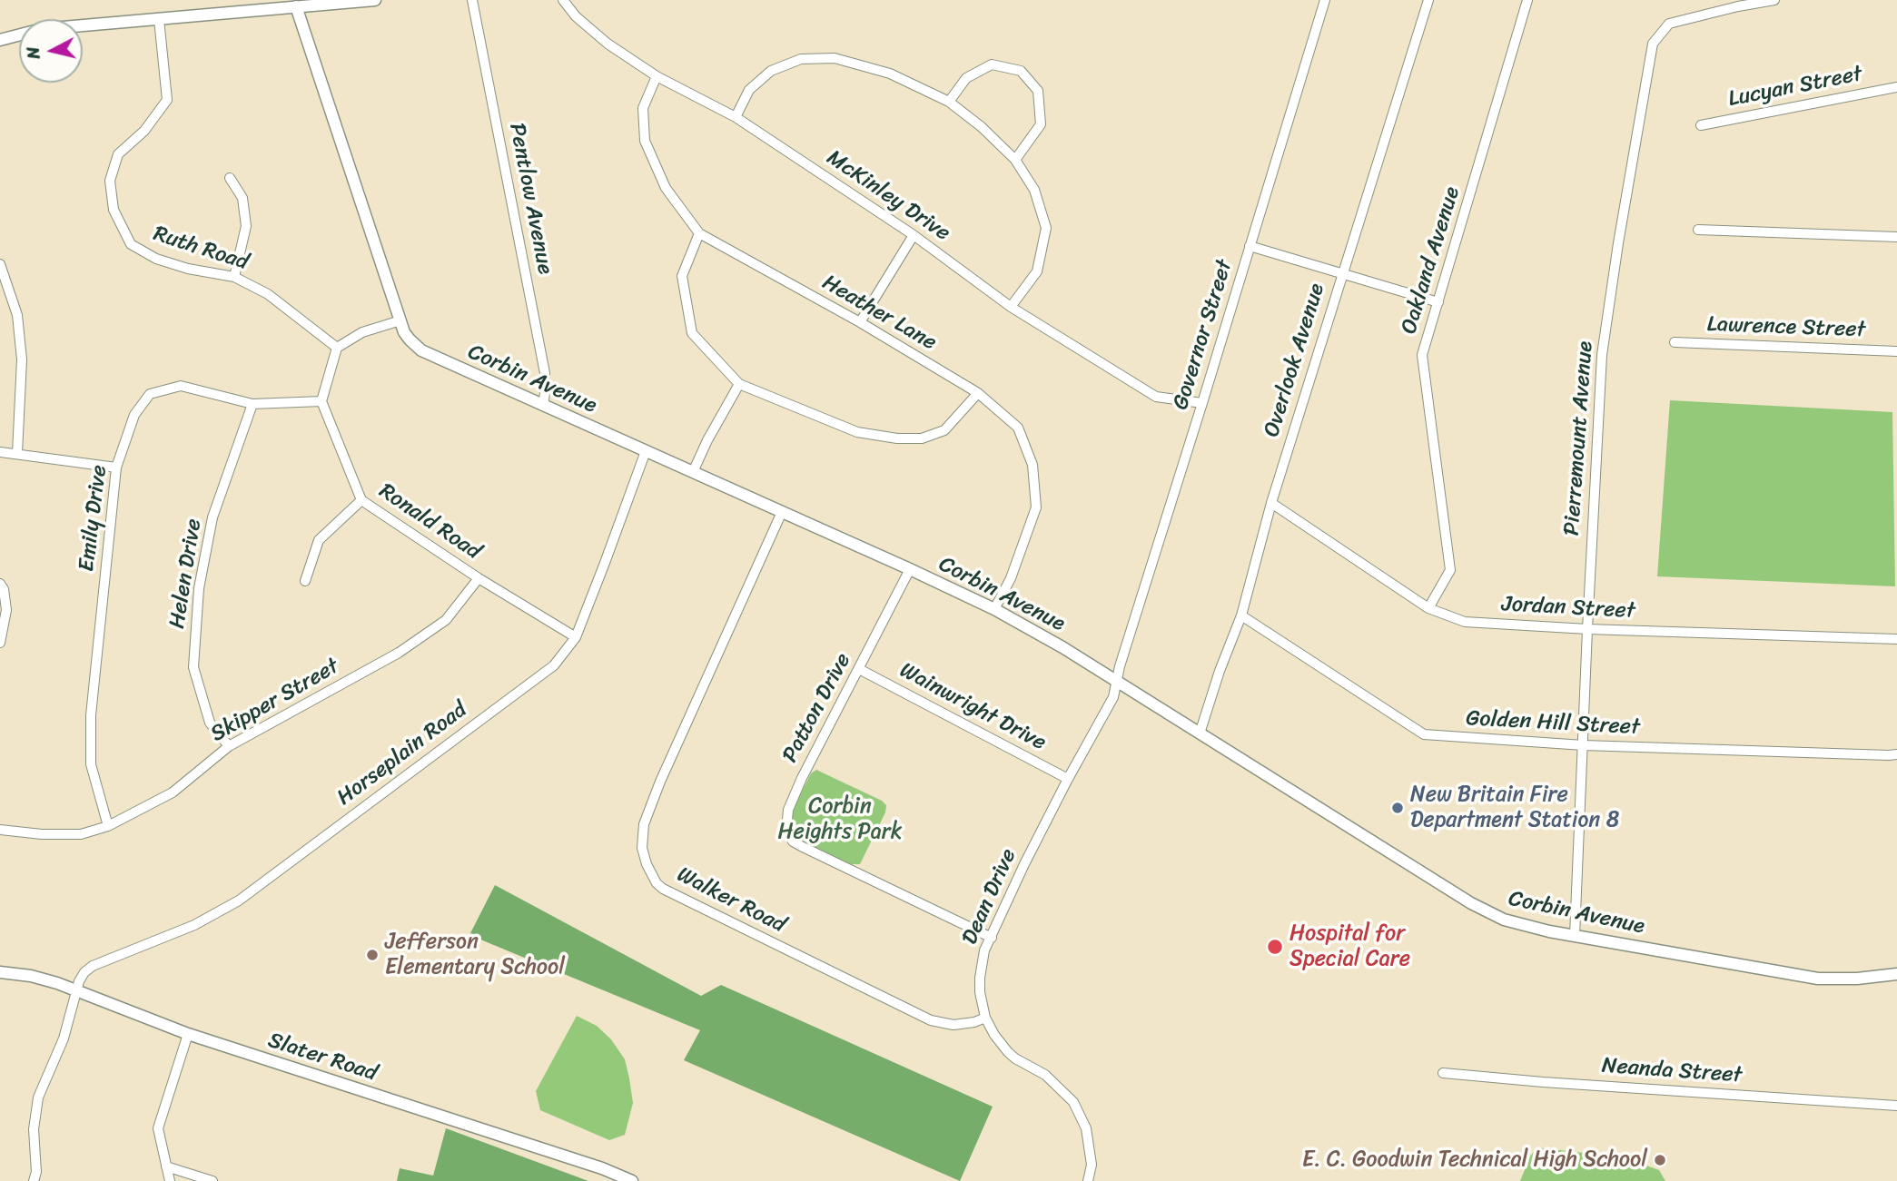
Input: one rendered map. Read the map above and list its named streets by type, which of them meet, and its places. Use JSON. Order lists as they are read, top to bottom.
{
  "streets": {
    "main road": ["Corbin Avenue", "Slater Road"],
    "street": [
      "Lucyan Street",
      "McKinley Drive",
      "Pentlow Avenue",
      "Ruth Road",
      "Oakland Avenue",
      "Heather Lane",
      "Lawrence Street",
      "Governor Street",
      "Overlook Avenue",
      "Pierremount Avenue",
      "Emily Drive",
      "Ronald Road",
      "Helen Drive",
      "Jordan Street",
      "Skipper Street",
      "Wainwright Drive",
      "Patton Drive",
      "Golden Hill Street",
      "Horseplain Road",
      "Dean Drive",
      "Walker Road",
      "Neanda Street"
    ]
  },
  "crossings": [
    ["McKinley Drive", "Heather Lane"],
    ["McKinley Drive", "Governor Street"],
    ["Pentlow Avenue", "Corbin Avenue"],
    ["Oakland Avenue", "Jordan Street"],
    ["Heather Lane", "Corbin Avenue"],
    ["Governor Street", "Corbin Avenue"],
    ["Governor Street", "Dean Drive"],
    ["Overlook Avenue", "Corbin Avenue"],
    ["Overlook Avenue", "Jordan Street"],
    ["Overlook Avenue", "Golden Hill Street"],
    ["Corbin Avenue", "Pierremount Avenue"],
    ["Corbin Avenue", "Patton Drive"],
    ["Corbin Avenue", "Horseplain Road"],
    ["Corbin Avenue", "Dean Drive"],
    ["Corbin Avenue", "Walker Road"],
    ["Pierremount Avenue", "Jordan Street"],
    ["Pierremount Avenue", "Golden Hill Street"],
    ["Emily Drive", "Ronald Road"],
    ["Emily Drive", "Helen Drive"],
    ["Emily Drive", "Skipper Street"],
    ["Ronald Road", "Skipper Street"],
    ["Ronald Road", "Horseplain Road"],
    ["Helen Drive", "Skipper Street"],
    ["Wainwright Drive", "Patton Drive"],
    ["Wainwright Drive", "Dean Drive"],
    ["Patton Drive", "Dean Drive"],
    ["Horseplain Road", "Slater Road"],
    ["Dean Drive", "Walker Road"]
  ],
  "parks": ["Corbin Heights Park"],
  "places": [
    "New Britain Fire Department Station 8",
    "Hospital for Special Care",
    "Jefferson Elementary School",
    "E. C. Goodwin Technical High School"
  ],
  "north": "left"
}
